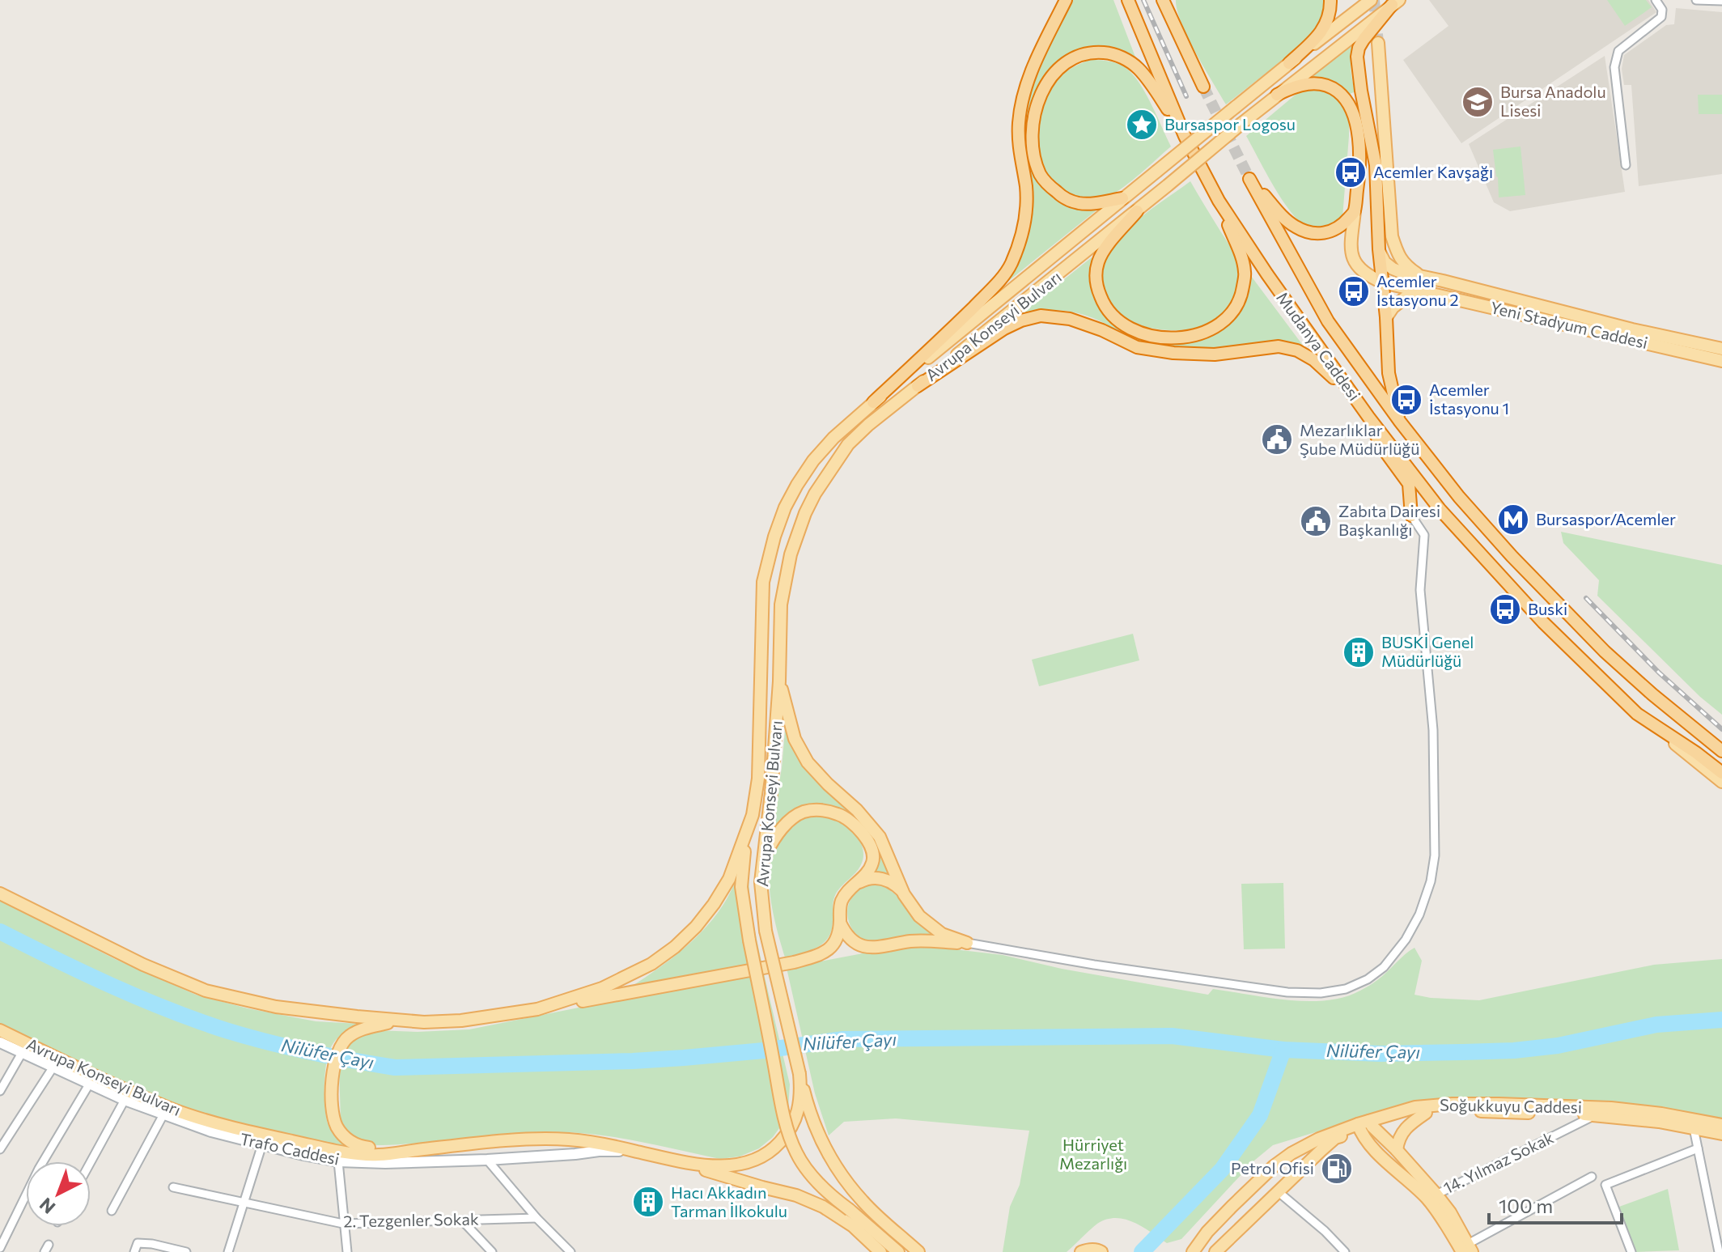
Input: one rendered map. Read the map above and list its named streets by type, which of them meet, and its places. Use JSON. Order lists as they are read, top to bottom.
{
  "streets": {
    "highway": ["Mudanya Caddesi"],
    "main road": [
      "Yeni Stadyum Caddesi",
      "Avrupa Konseyi Bulvarı",
      "Soğukkuyu Caddesi",
      "Trafo Caddesi"
    ],
    "street": ["14. Yılmaz Sokak", "2. Tezgenler Sokak"]
  },
  "crossings": [
    ["Avrupa Konseyi Bulvarı", "Trafo Caddesi"],
    ["Soğukkuyu Caddesi", "14. Yılmaz Sokak"]
  ],
  "water": ["Nilüfer Çayı"],
  "parks": ["Hürriyet Mezarlığı"],
  "places": {
    "school or university": ["Bursa Anadolu Lisesi"],
    "place": ["Bursaspor Logosu"],
    "bus stop": [
      "Acemler Kavşağı",
      "Acemler İstasyonu 2",
      "Acemler İstasyonu 1",
      "Buski"
    ],
    "public building": ["Mezarlıklar Şube Müdürlüğü", "Zabıta Dairesi Başkanlığı"],
    "metro station": ["Bursaspor/Acemler"],
    "building": ["BUSKİ Genel Müdürlüğü", "Hacı Akkadın Tarman İlkokulu"],
    "fuel station": ["Petrol Ofisi"]
  },
  "scale_bar": "100 m",
  "north": "bottom left"
}
